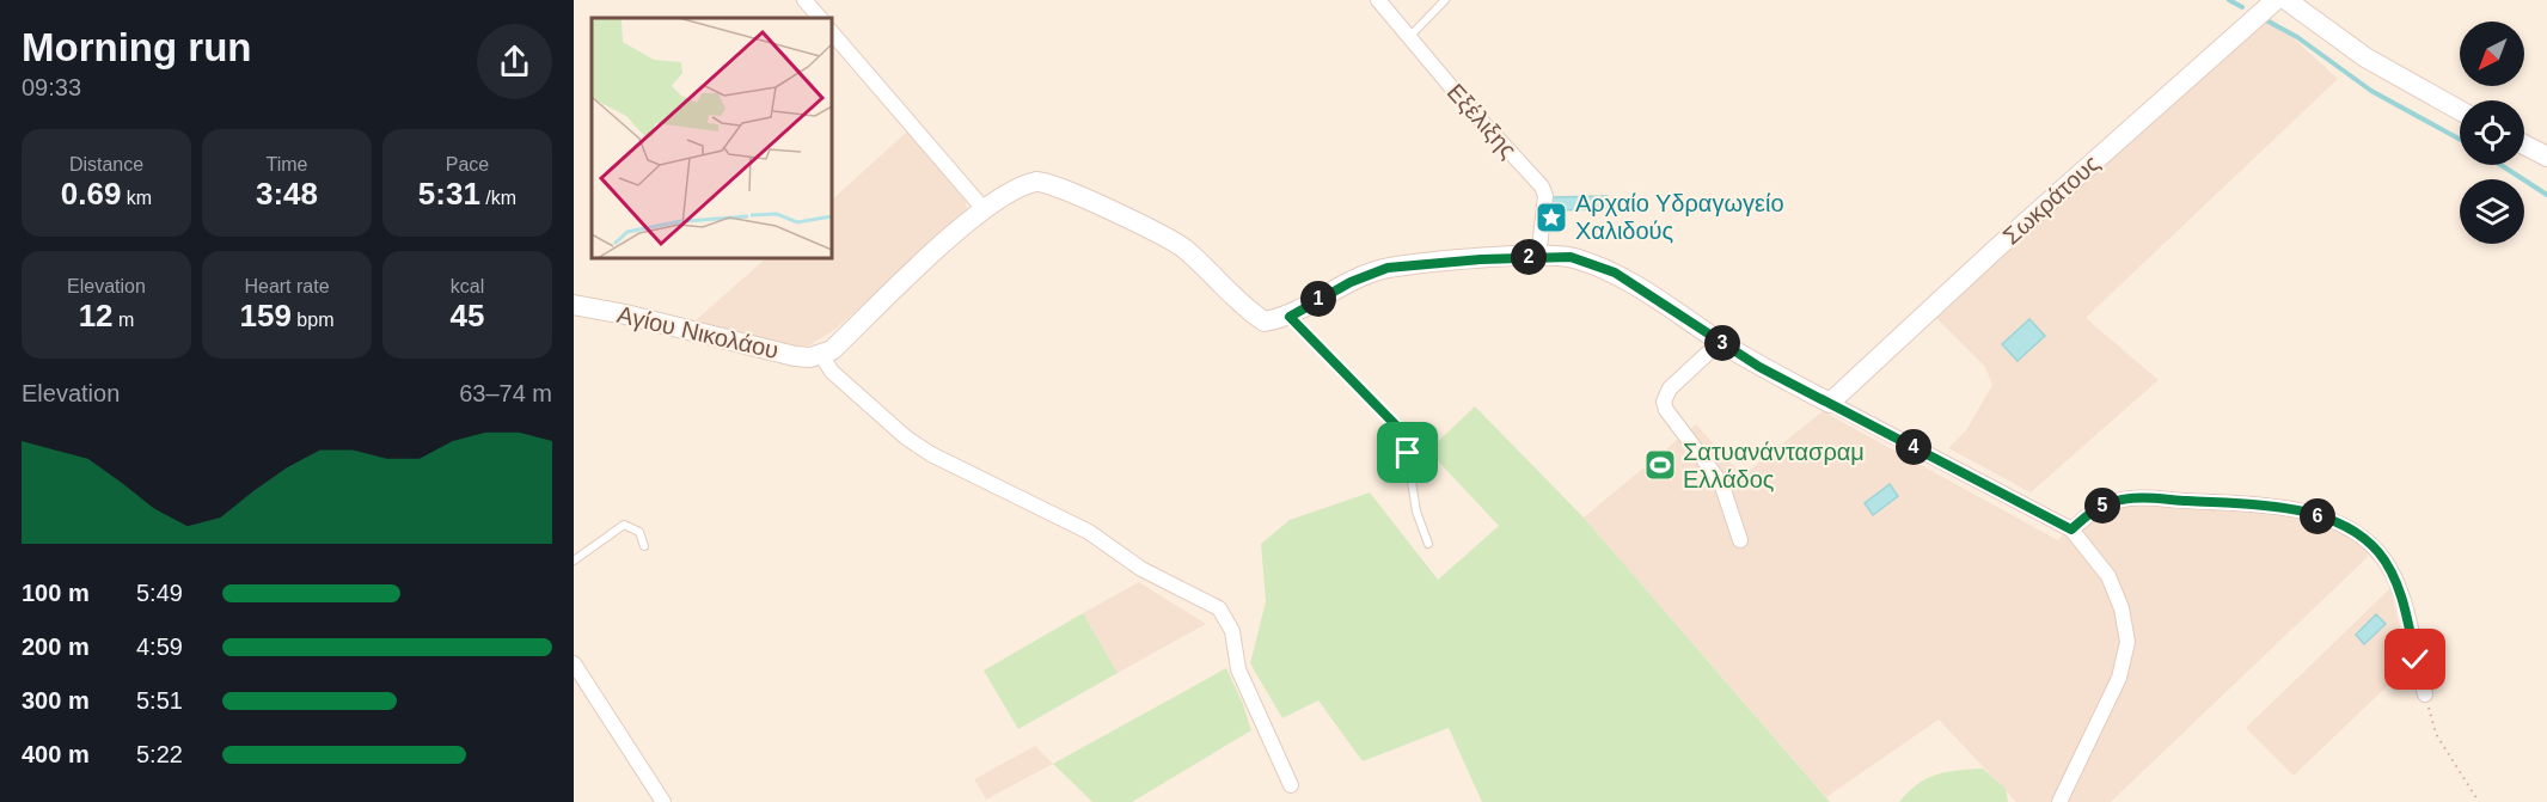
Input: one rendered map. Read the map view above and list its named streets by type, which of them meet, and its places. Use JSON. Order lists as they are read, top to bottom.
{
  "streets": {
    "street": ["Εξέλιξης", "Σωκράτους", "Αγίου Νικολάου"]
  },
  "places": {
    "place": ["Αρχαίο Υδραγωγείο Χαλιδούς"],
    "sports": ["Σατυανάντασραμ Ελλάδος"]
  },
  "north": "bottom left",
  "page": {
    "heading": ["Morning run", "09:33"],
    "stats": [
      ["Distance", "0.69 km"],
      ["Time", "3:48"],
      ["Pace", "5:31 /km"],
      ["Elevation", "12 m"],
      ["Heart rate", "159 bpm"],
      ["kcal", "45"]
    ],
    "pins": [
      "2",
      "1",
      "3",
      "4",
      "5",
      "6"
    ],
    "chart": ["Elevation", "63–74 m"],
    "list": [
      {
        "name": "100 m",
        "note": "5:49"
      },
      {
        "name": "200 m",
        "note": "4:59"
      },
      {
        "name": "300 m",
        "note": "5:51"
      },
      {
        "name": "400 m",
        "note": "5:22"
      }
    ]
  }
}
